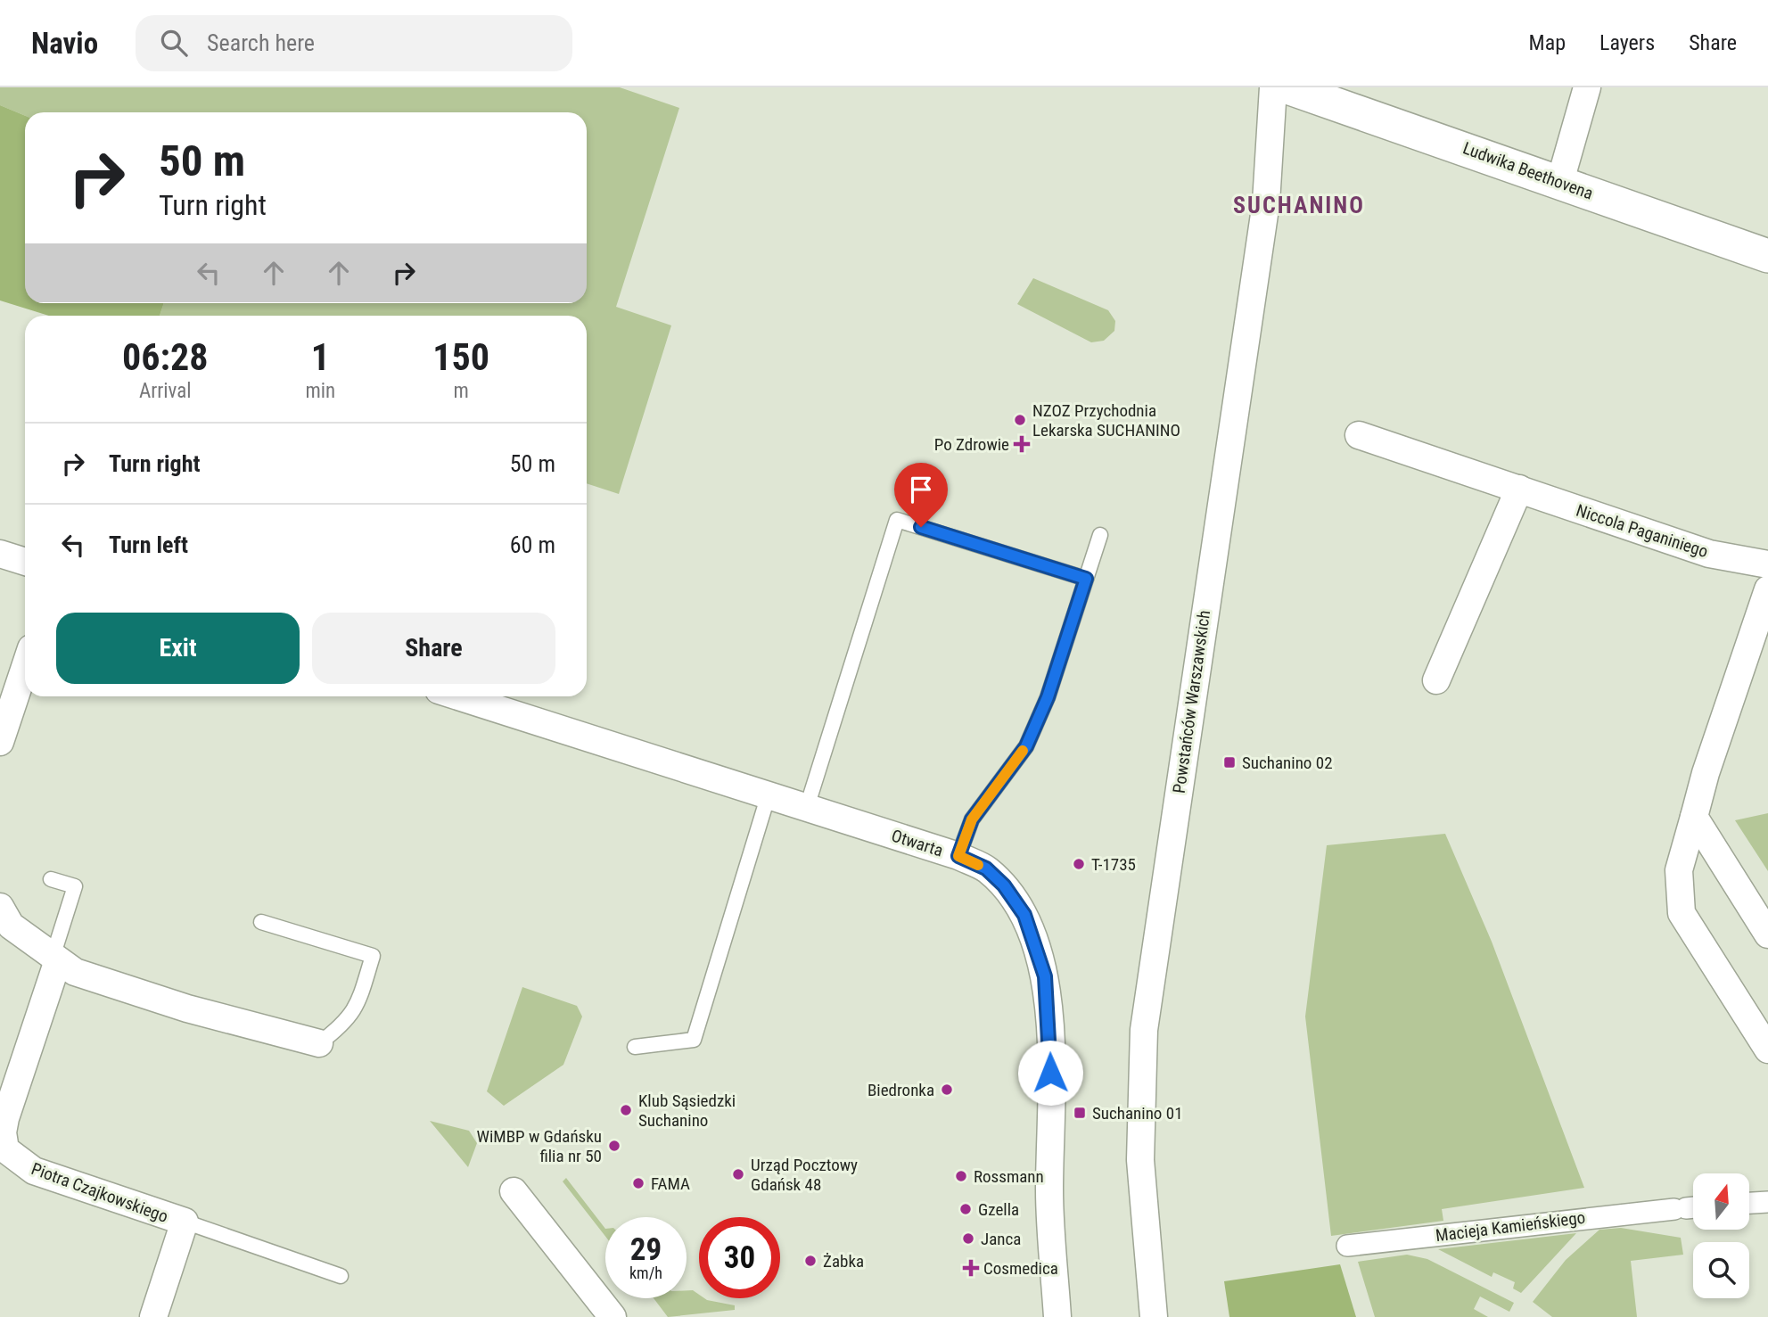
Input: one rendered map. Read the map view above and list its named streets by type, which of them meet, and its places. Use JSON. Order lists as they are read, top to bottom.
{
  "streets": {
    "street": [
      "Ludwika Beethovena",
      "Niccola Paganiniego",
      "Powstańców Warszawskich",
      "Otwarta",
      "Piotra Czajkowskiego",
      "Macieja Kamieńskiego"
    ]
  },
  "districts": ["SUCHANINO"],
  "places": {
    "other": [
      "NZOZ Przychodnia Lekarska SUCHANINO",
      "T-1735",
      "Biedronka",
      "Klub Sąsiedzki Suchanino",
      "WiMBP w Gdańsku filia nr 50",
      "Urząd Pocztowy Gdańsk 48",
      "Rossmann",
      "FAMA",
      "Gzella",
      "Janca",
      "Żabka"
    ],
    "health": ["Po Zdrowie", "Cosmedica"],
    "transit": ["Suchanino 02", "Suchanino 01"]
  },
  "north": "top",
  "page": {
    "header": "Navio",
    "search": "Search here",
    "nav": ["Map", "Layers", "Share"],
    "turn": ["50 m", "Turn right"],
    "eta": [
      "06:28",
      "Arrival",
      "1",
      "min",
      "150",
      "m"
    ],
    "list": [
      {
        "name": "Turn right",
        "value": "50 m"
      },
      {
        "name": "Turn left",
        "value": "60 m"
      }
    ],
    "buttons": ["Exit", "Share"],
    "speed": "29 km/h",
    "limit": "30"
  }
}
